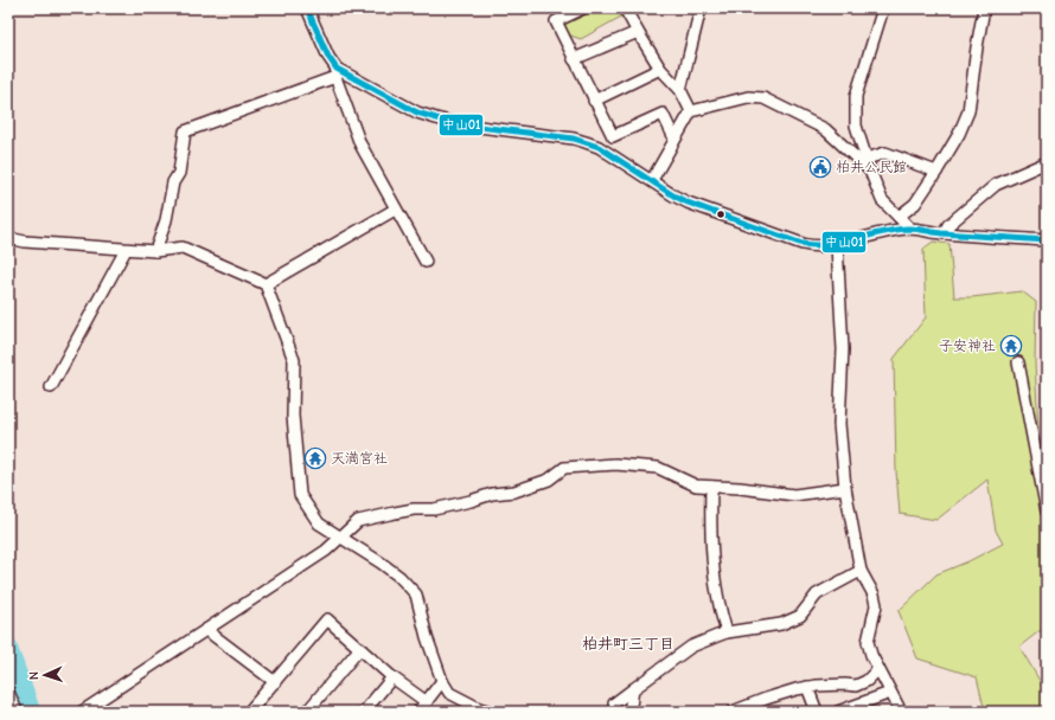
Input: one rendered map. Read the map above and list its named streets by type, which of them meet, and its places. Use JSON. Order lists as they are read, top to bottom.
{
  "districts": ["柏井町三丁目"],
  "places": {
    "public building": ["柏井公民館"],
    "temple": ["子安神社", "天満宮社"]
  },
  "lines": ["transit line 中山01"],
  "north": "left"
}
